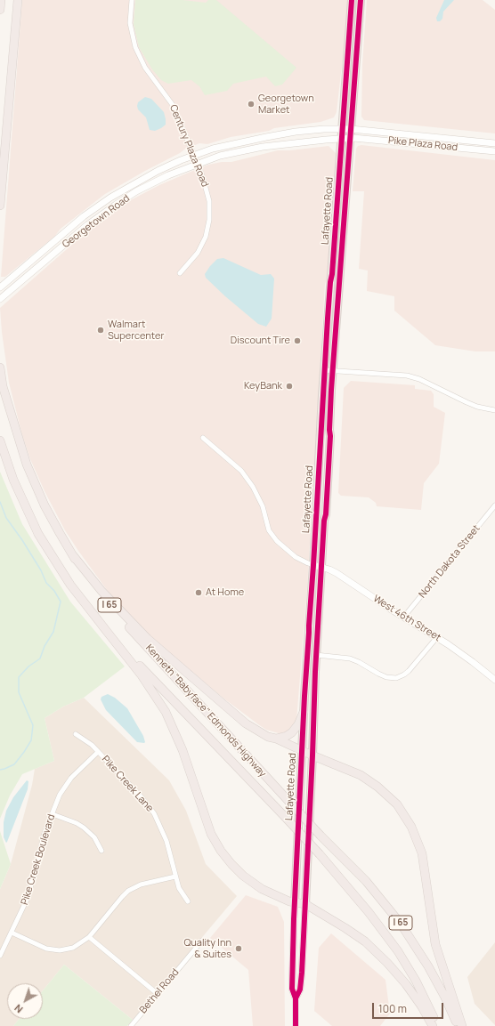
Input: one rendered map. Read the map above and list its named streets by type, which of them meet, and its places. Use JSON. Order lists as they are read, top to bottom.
{
  "streets": {
    "highway": ["I 65", "Kenneth \"Babyface\" Edmonds Highway"],
    "main road": [
      "Pike Plaza Road",
      "Lafayette Road",
      "Georgetown Road",
      "West 46th Street"
    ],
    "street": [
      "Century Plaza Road",
      "North Dakota Street",
      "Pike Creek Lane",
      "Pike Creek Boulevard",
      "Bethel Road"
    ]
  },
  "crossings": [
    ["Pike Plaza Road", "Lafayette Road"],
    ["Pike Plaza Road", "Georgetown Road"],
    ["Century Plaza Road", "Georgetown Road"],
    ["Lafayette Road", "Georgetown Road"],
    ["Lafayette Road", "West 46th Street"],
    ["North Dakota Street", "West 46th Street"],
    ["Pike Creek Lane", "Pike Creek Boulevard"]
  ],
  "places": [
    "Georgetown Market",
    "Walmart Supercenter",
    "Discount Tire",
    "KeyBank",
    "At Home",
    "Quality Inn & Suites"
  ],
  "scale_bar": "100 m",
  "north": "bottom left"
}
